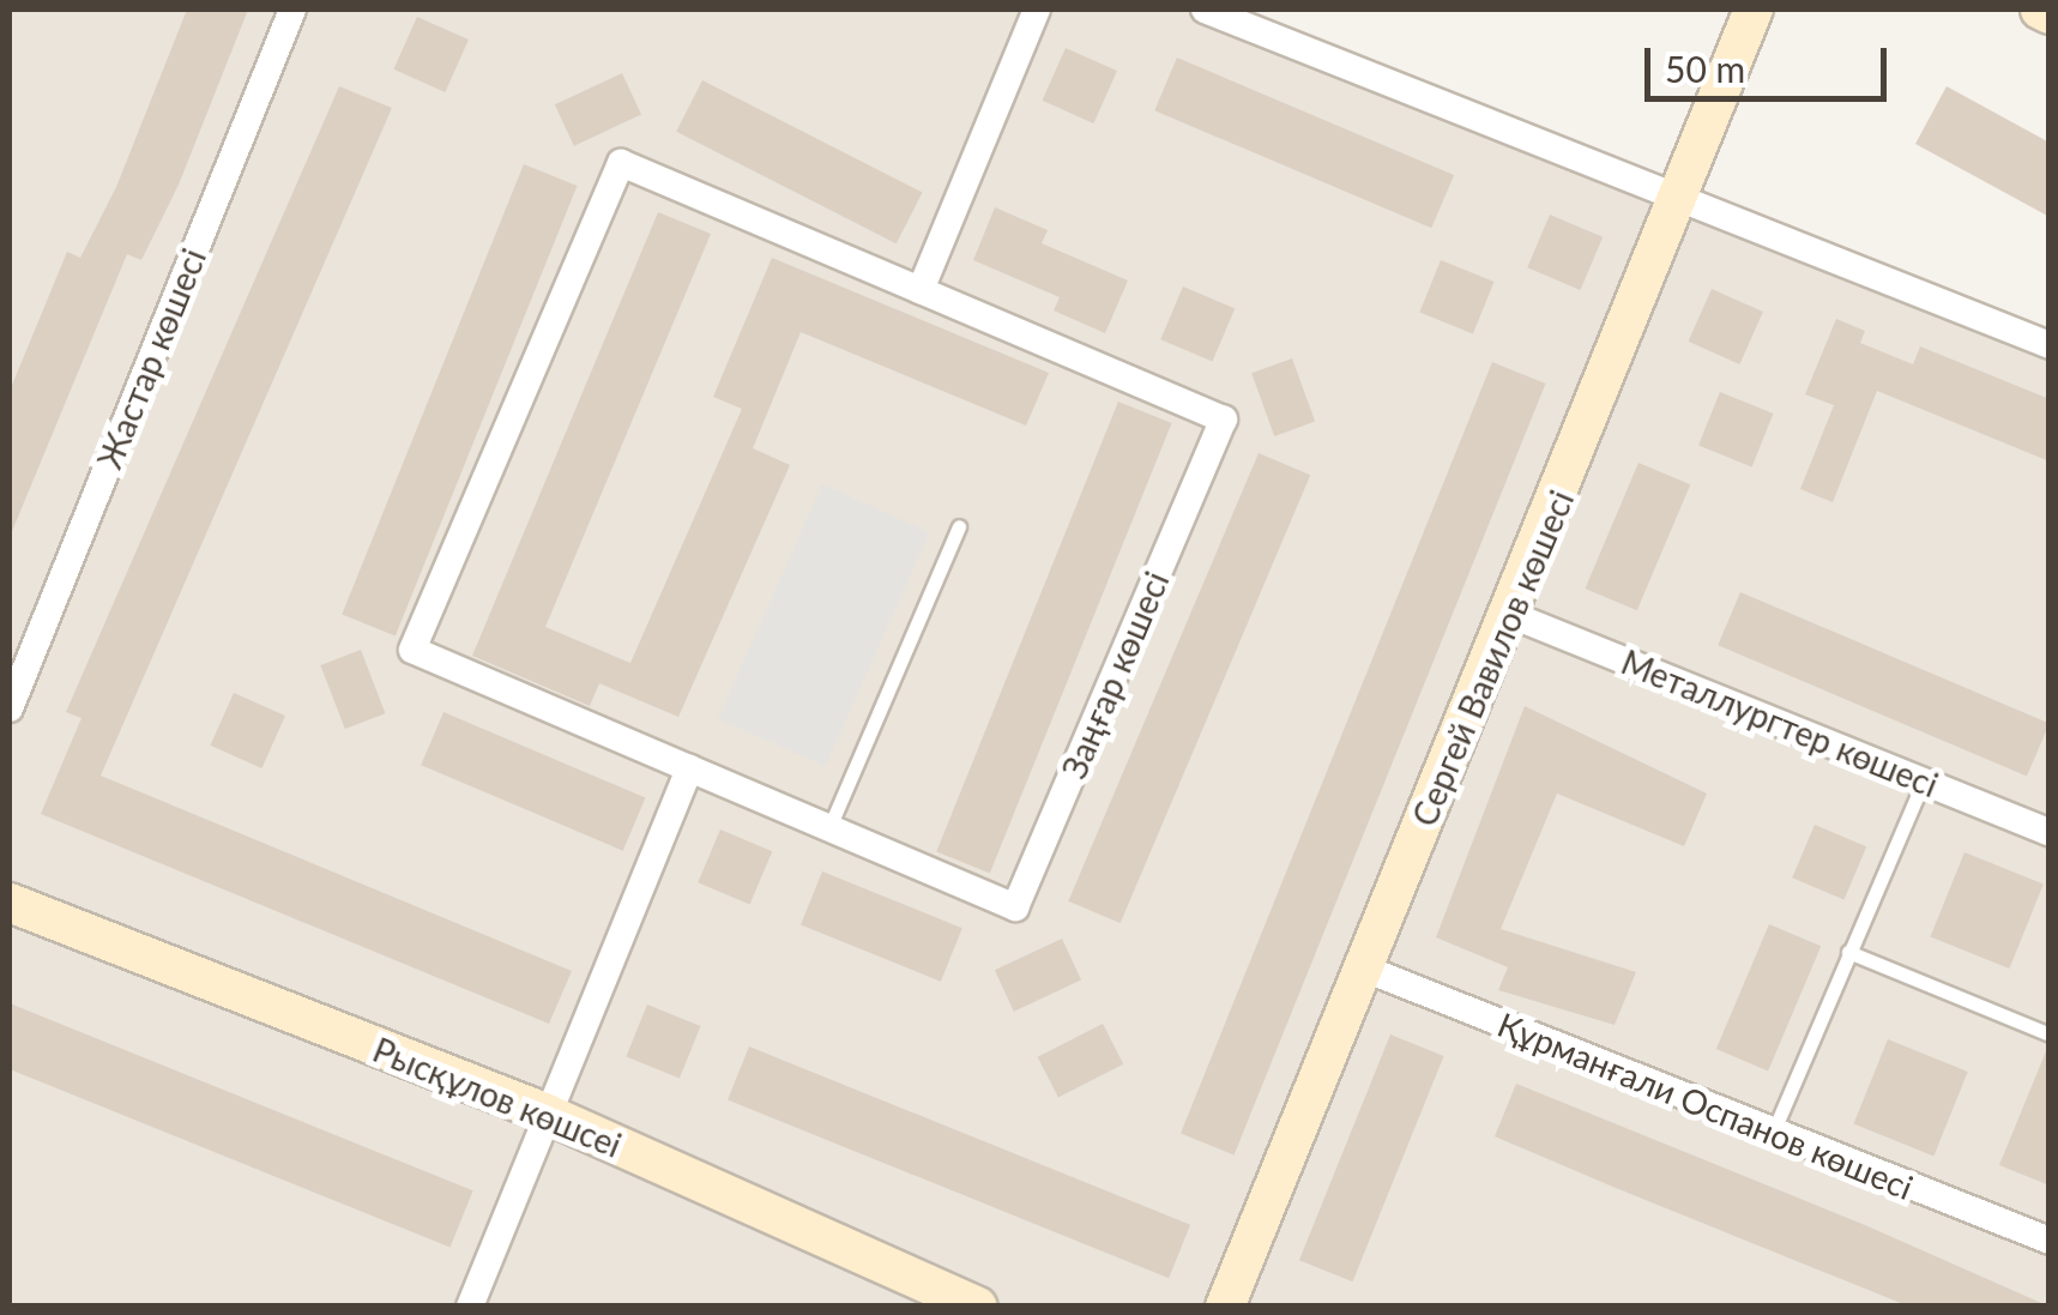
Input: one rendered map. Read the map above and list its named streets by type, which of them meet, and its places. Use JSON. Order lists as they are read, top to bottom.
{
  "streets": {
    "street": [
      "Жастар көшесі",
      "Сергей Вавилов көшесі",
      "Заңғар көшесі",
      "Металлургтер көшесі",
      "Рысқұлов көшсеі",
      "Құрманғали Оспанов көшесі"
    ]
  },
  "crossings": [
    ["Сергей Вавилов көшесі", "Металлургтер көшесі"],
    ["Сергей Вавилов көшесі", "Құрманғали Оспанов көшесі"]
  ],
  "scale_bar": "50 m"
}
